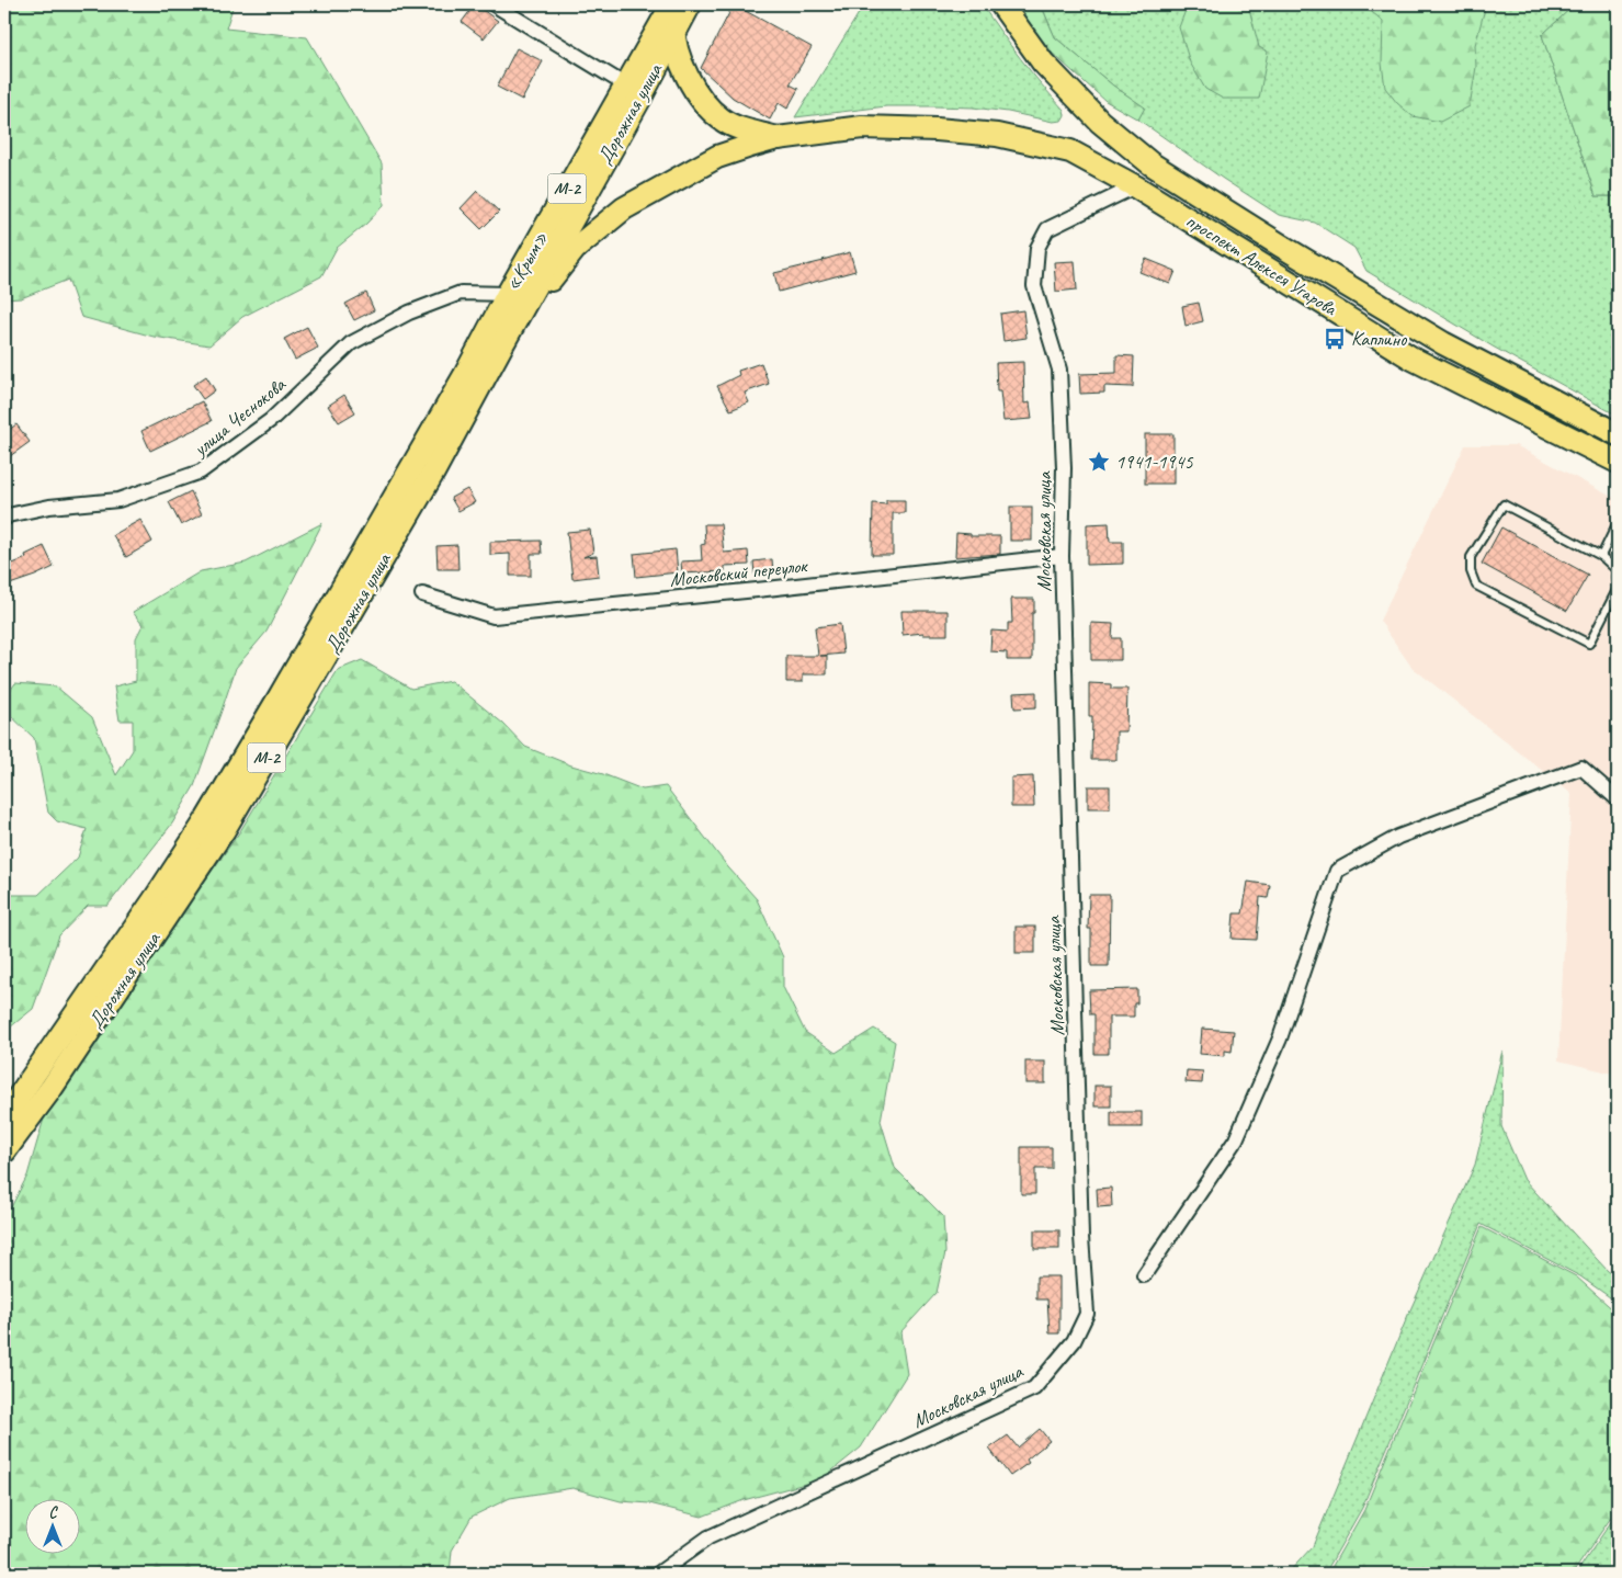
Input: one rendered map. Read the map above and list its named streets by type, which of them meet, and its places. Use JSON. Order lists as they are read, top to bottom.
{
  "streets": {
    "main road": [
      "Дорожная улица",
      "М-2",
      "«Крым»",
      "проспект Алексея Угарова"
    ],
    "street": ["улица Чеснокова", "Московская улица", "Московский переулок"]
  },
  "crossings": [
    ["Дорожная улица", "М-2"],
    ["Дорожная улица", "«Крым»"],
    ["«Крым»", "улица Чеснокова"],
    ["проспект Алексея Угарова", "Московская улица"],
    ["Московская улица", "Московский переулок"]
  ],
  "places": {
    "bus stop": ["Каплино"],
    "place": ["1941-1945"]
  },
  "north": "top"
}
